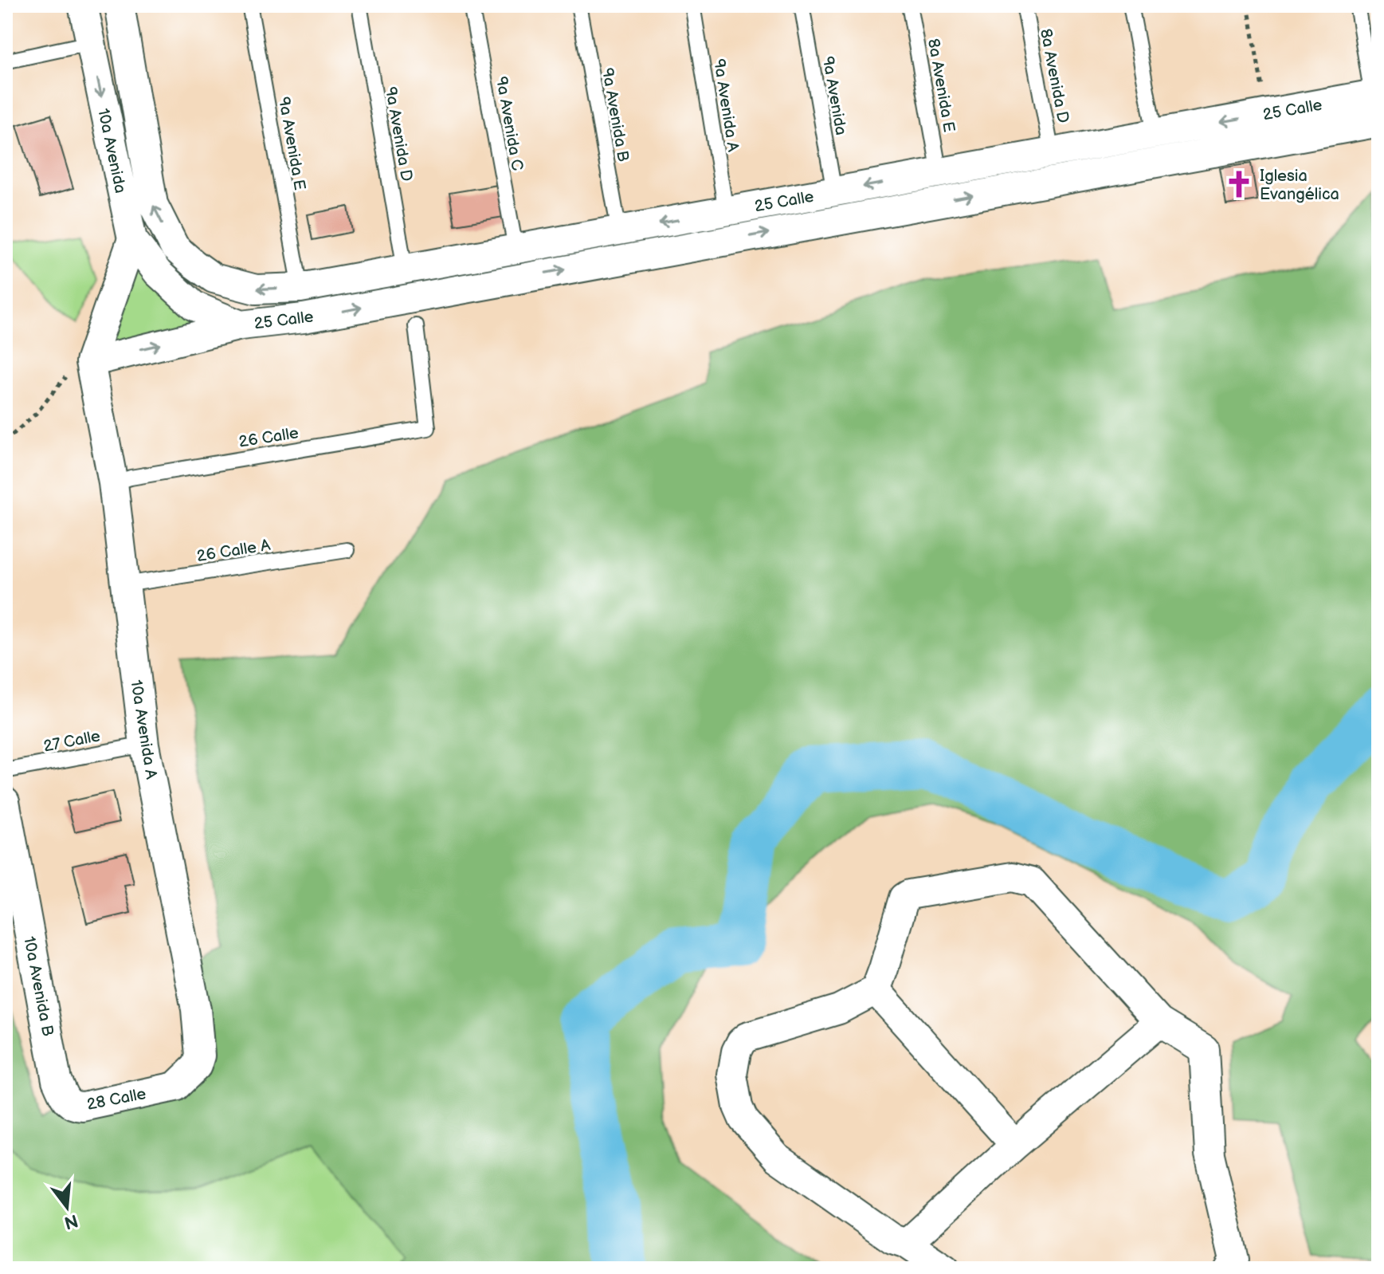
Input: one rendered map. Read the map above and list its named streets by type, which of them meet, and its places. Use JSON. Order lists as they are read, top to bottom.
{
  "streets": {
    "street": [
      "25 Calle",
      "10a Avenida",
      "10a Avenida A",
      "10a Avenida B",
      "28 Calle"
    ],
    "lane": [
      "8a Avenida D",
      "8a Avenida E",
      "9a Avenida",
      "9a Avenida A",
      "9a Avenida B",
      "9a Avenida C",
      "9a Avenida D",
      "9a Avenida E",
      "26 Calle",
      "26 Calle A",
      "27 Calle"
    ]
  },
  "crossings": [
    ["8a Avenida D", "25 Calle"],
    ["8a Avenida E", "25 Calle"],
    ["9a Avenida", "25 Calle"],
    ["9a Avenida A", "25 Calle"],
    ["25 Calle", "9a Avenida B"],
    ["25 Calle", "9a Avenida C"],
    ["25 Calle", "9a Avenida D"],
    ["25 Calle", "9a Avenida E"],
    ["25 Calle", "10a Avenida"],
    ["25 Calle", "10a Avenida A"],
    ["26 Calle", "10a Avenida A"],
    ["26 Calle A", "10a Avenida A"],
    ["10a Avenida A", "27 Calle"],
    ["10a Avenida A", "28 Calle"],
    ["10a Avenida B", "28 Calle"]
  ],
  "places": {
    "church": ["Iglesia Evangélica"]
  },
  "north": "bottom"
}
